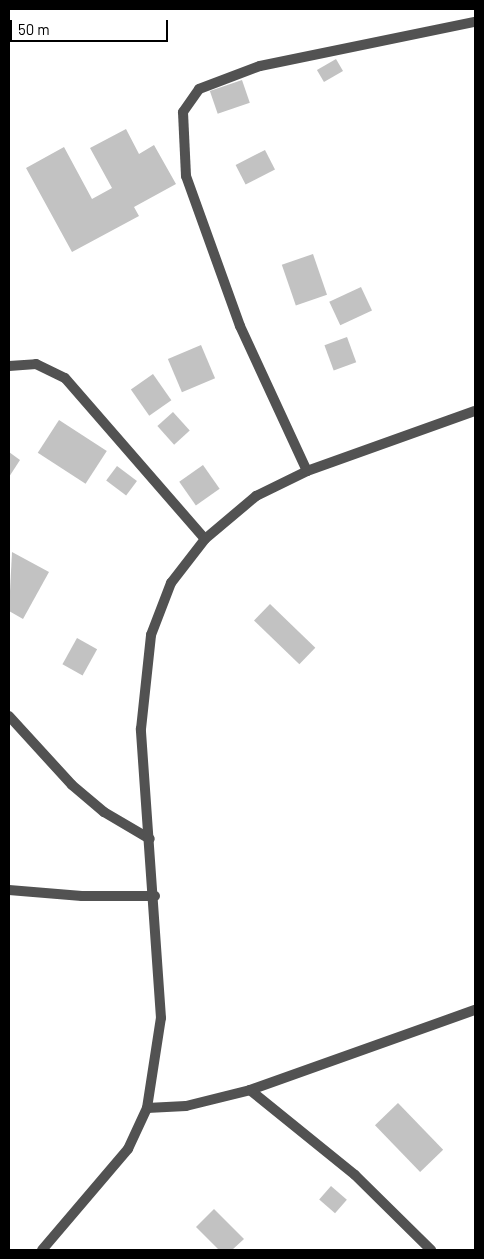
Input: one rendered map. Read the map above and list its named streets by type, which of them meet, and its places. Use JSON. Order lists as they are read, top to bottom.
{
  "scale_bar": "50 m"
}
